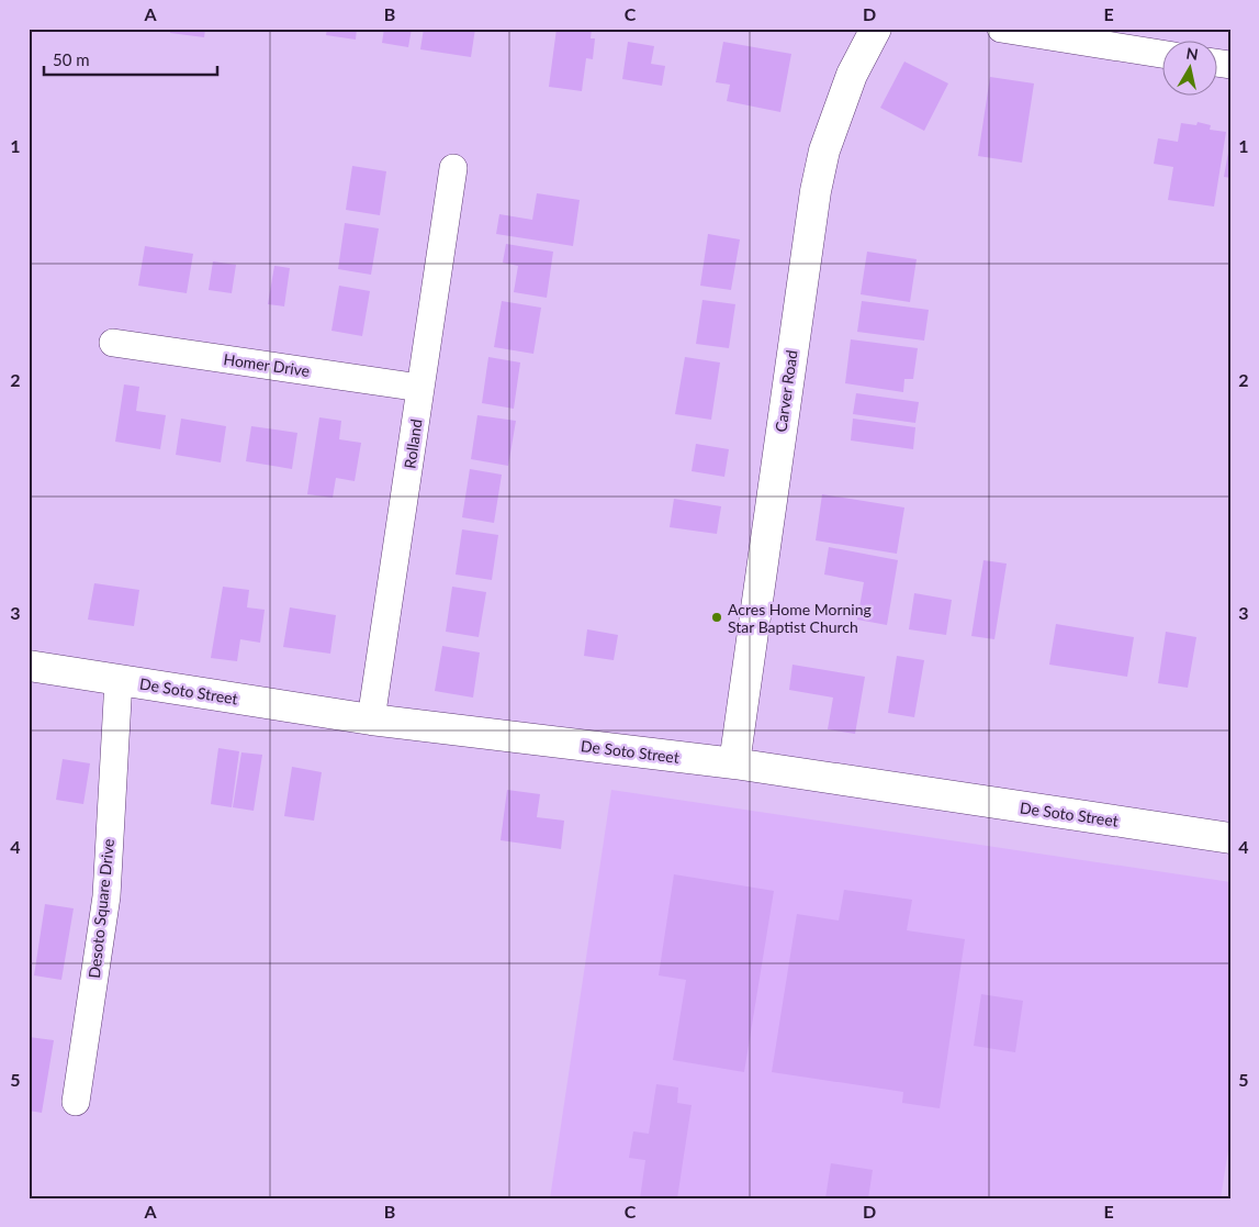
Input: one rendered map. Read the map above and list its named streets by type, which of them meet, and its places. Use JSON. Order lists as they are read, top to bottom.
{
  "streets": {
    "street": [
      "Homer Drive",
      "Carver Road",
      "Rolland",
      "De Soto Street",
      "Desoto Square Drive"
    ]
  },
  "crossings": [
    ["Homer Drive", "Rolland"],
    ["Carver Road", "De Soto Street"],
    ["Rolland", "De Soto Street"],
    ["De Soto Street", "Desoto Square Drive"]
  ],
  "places": ["Acres Home Morning Star Baptist Church"],
  "scale_bar": "50 m",
  "north": "top",
  "grid": {
    "columns": [
      "A",
      "B",
      "C",
      "D",
      "E"
    ],
    "rows": [
      "1",
      "2",
      "3",
      "4",
      "5"
    ]
  }
}
